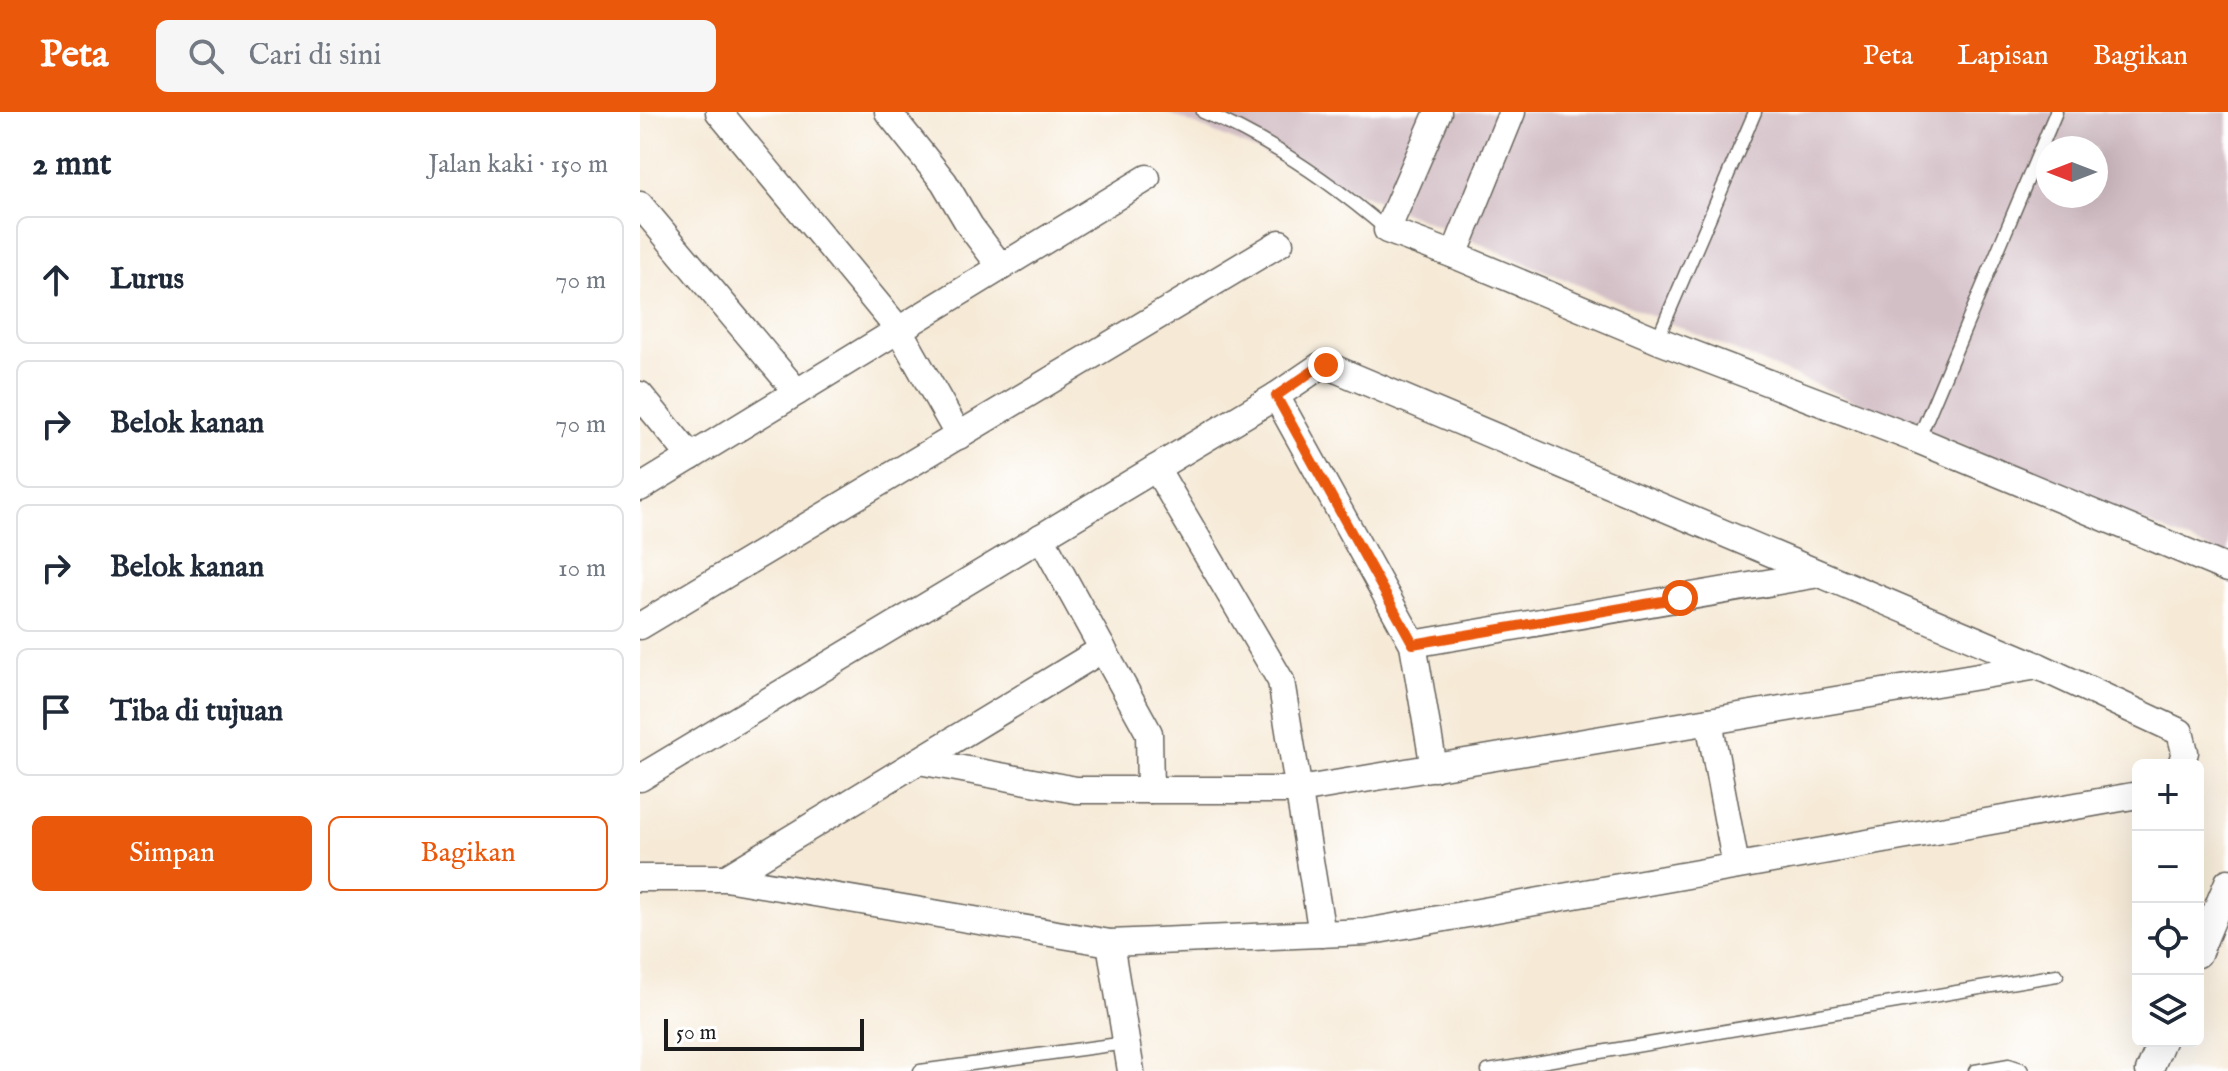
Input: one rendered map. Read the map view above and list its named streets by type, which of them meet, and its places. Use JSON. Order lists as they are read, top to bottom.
{
  "scale_bar": "50 m",
  "north": "left",
  "page": {
    "header": "Peta",
    "search": "Cari di sini",
    "nav": ["Peta", "Lapisan", "Bagikan"],
    "heading": ["2 mnt", "Jalan kaki · 150 m"],
    "list": [
      ["Lurus", "70 m"],
      ["Belok kanan", "70 m"],
      ["Belok kanan", "10 m"],
      "Tiba di tujuan"
    ],
    "map_buttons": ["+", "−"],
    "buttons": ["Simpan", "Bagikan"],
    "scale": "50 m"
  }
}
